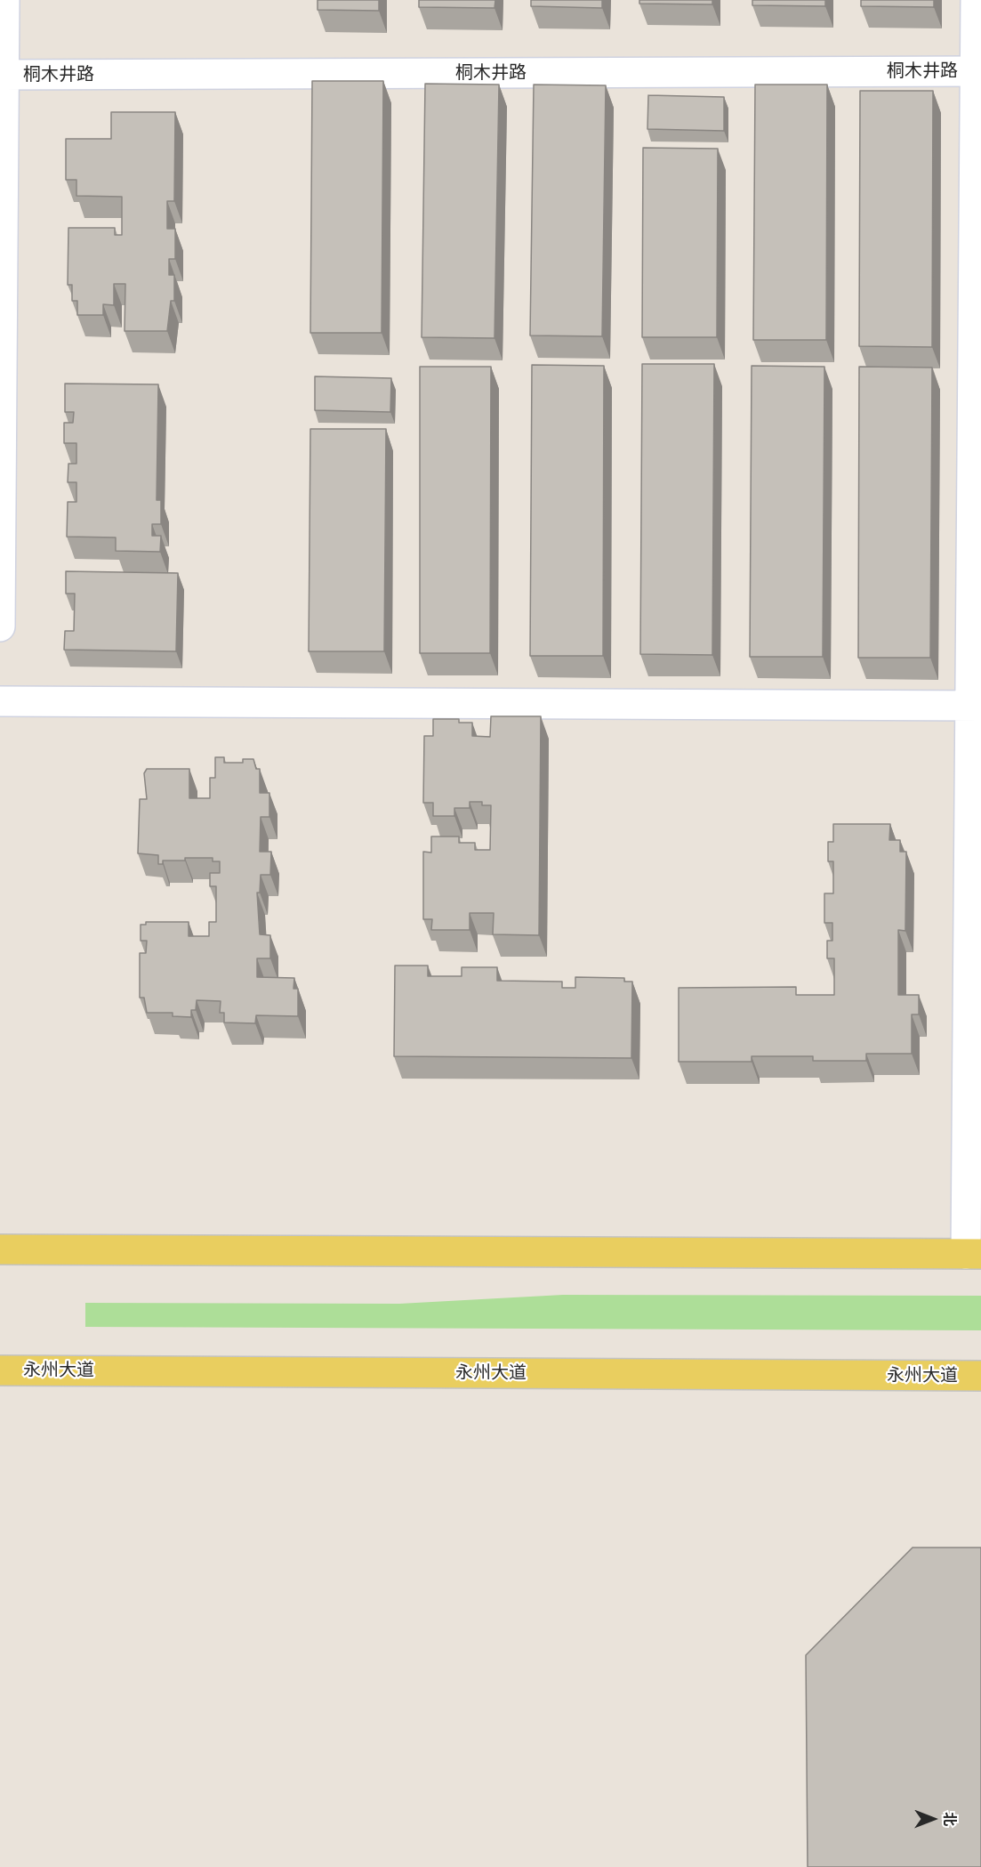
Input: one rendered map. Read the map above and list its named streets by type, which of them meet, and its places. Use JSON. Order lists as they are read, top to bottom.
{
  "streets": {
    "main road": ["永州大道"],
    "street": ["桐木井路"]
  },
  "north": "right"
}
